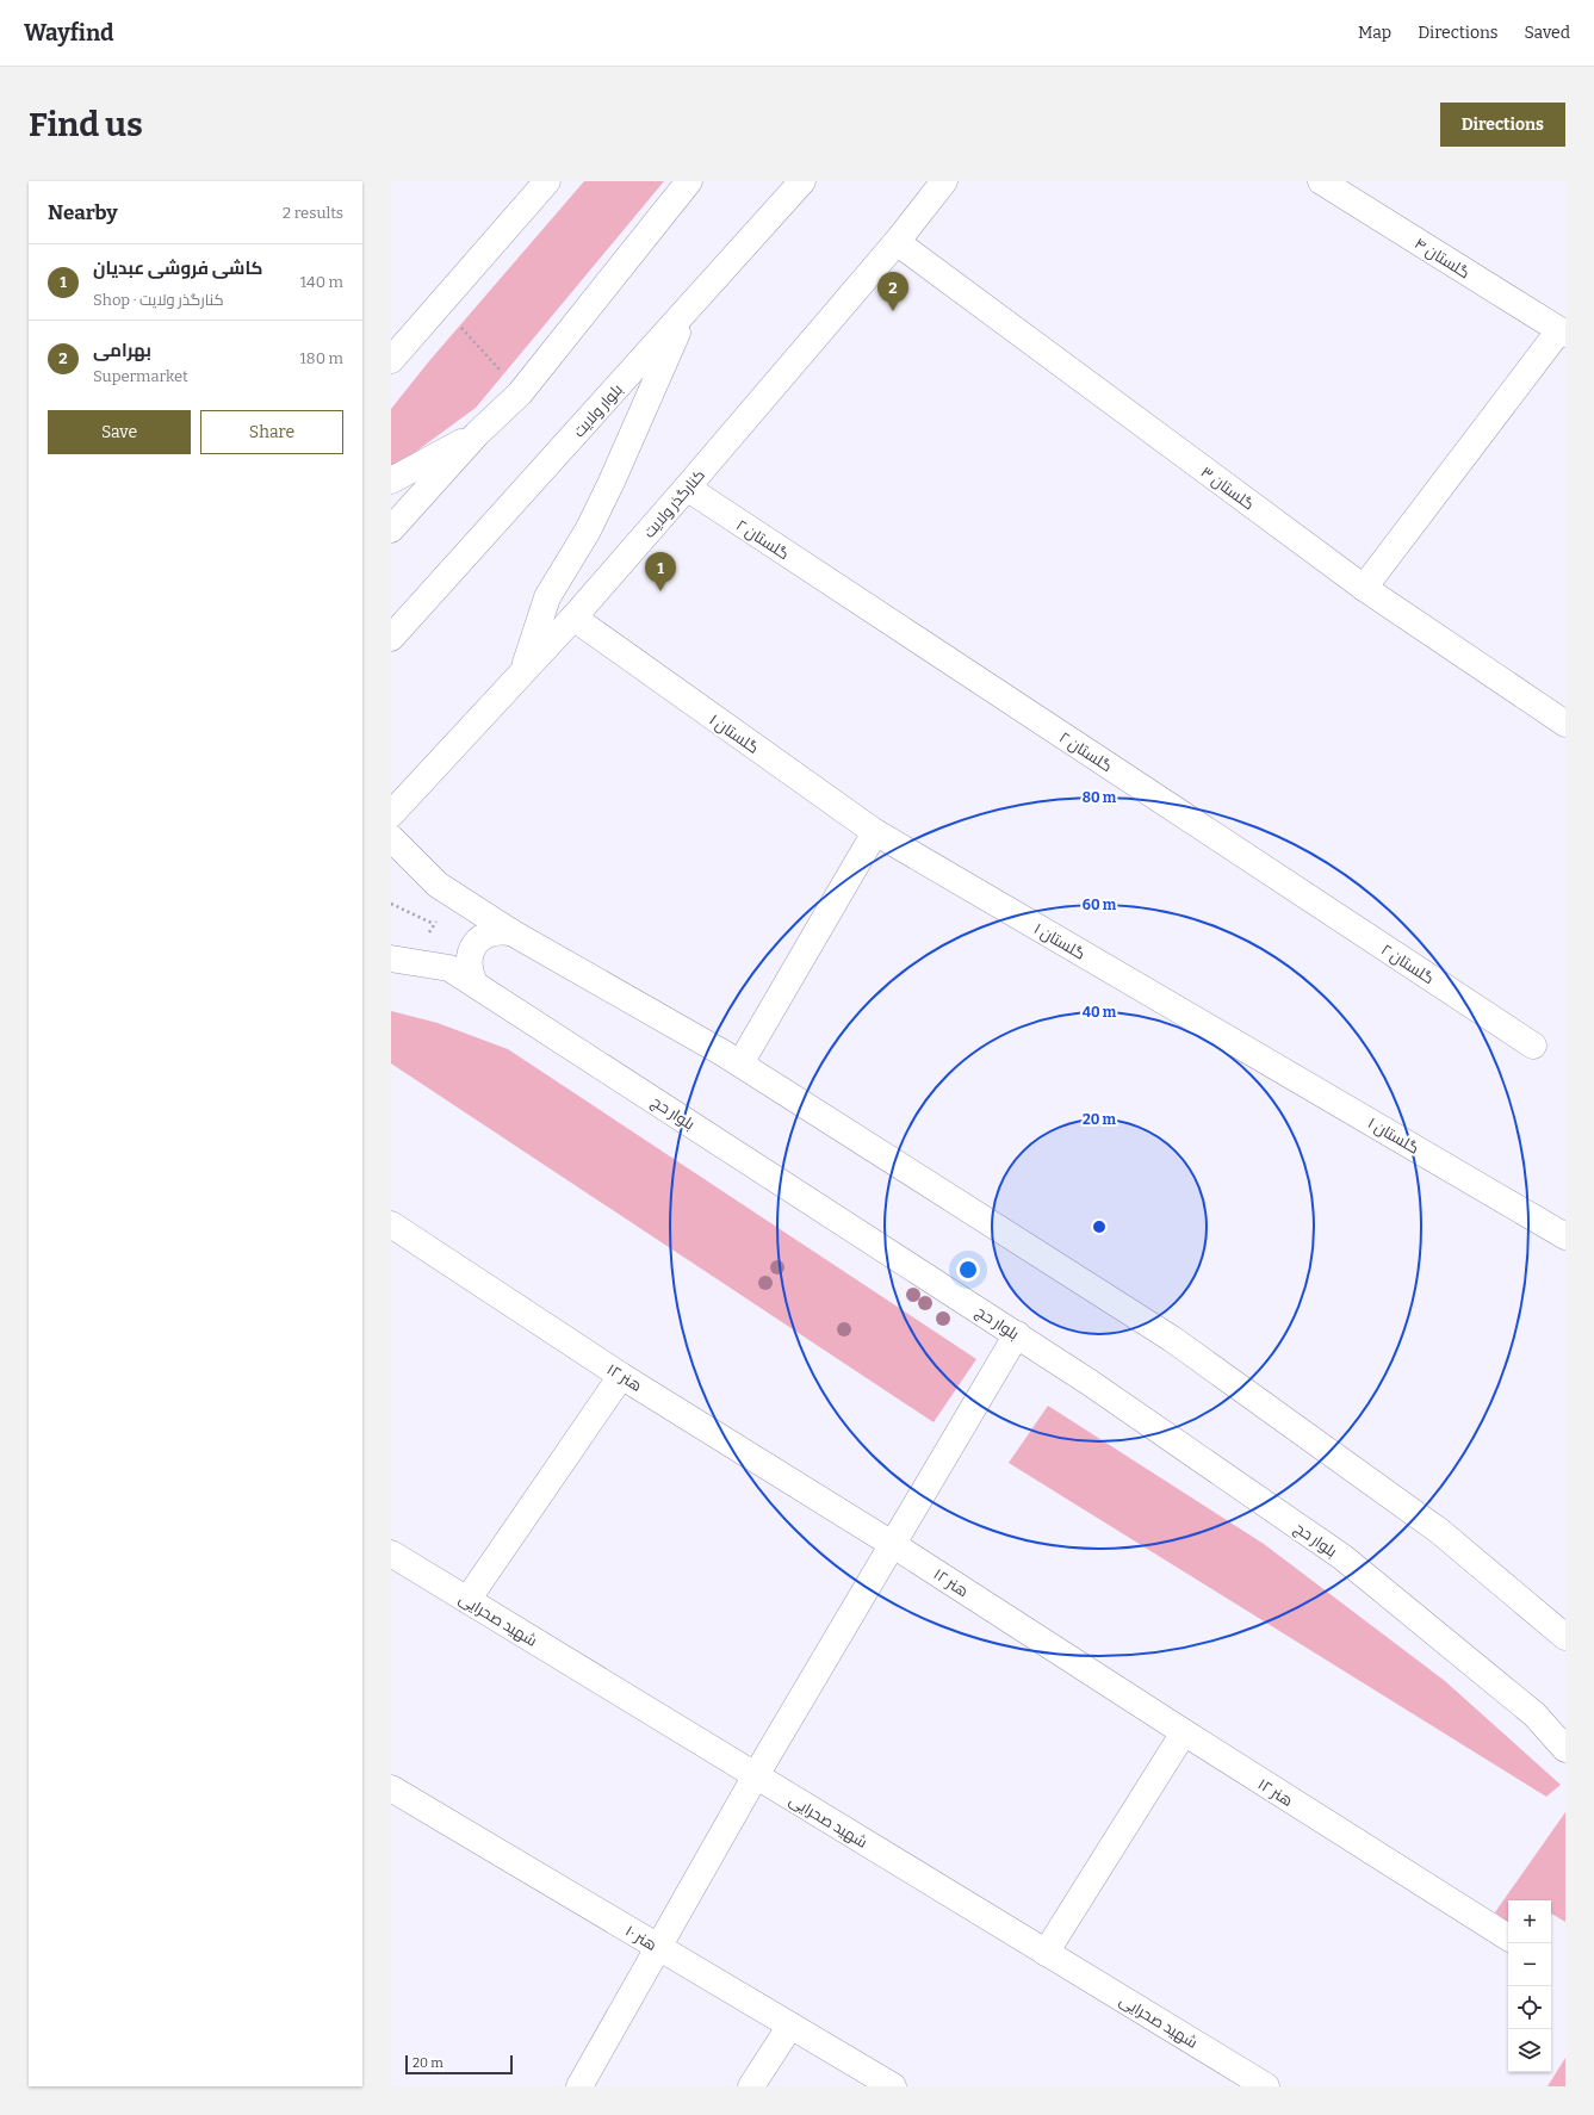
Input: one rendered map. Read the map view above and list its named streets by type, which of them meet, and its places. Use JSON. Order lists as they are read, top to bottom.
{
  "streets": {
    "street": [
      "گلستان ۴",
      "بلوار ولایت",
      "گلستان ۳",
      "کنارگذر ولایت",
      "گلستان ۲",
      "گلستان ۱",
      "بلوار حج",
      "هنر ۱۲",
      "شهید صحرایی",
      "هنر ۱۰"
    ]
  },
  "crossings": [
    ["گلستان ۳", "کنارگذر ولایت"],
    ["کنارگذر ولایت", "گلستان ۲"],
    ["کنارگذر ولایت", "گلستان ۱"]
  ],
  "scale_bar": "20 m",
  "page": {
    "header": "Wayfind",
    "nav": ["Map", "Directions", "Saved"],
    "buttons": [
      "Directions",
      ["Save", "Share"]
    ],
    "title": "Find us",
    "heading": ["Nearby", "2 results"],
    "list": [
      {
        "mark": "1",
        "name": "کاشی فروشی عبدیان",
        "note": "Shop · کنارگذر ولایت",
        "value": "140 m"
      },
      {
        "mark": "2",
        "name": "بهرامی",
        "note": "Supermarket",
        "value": "180 m"
      }
    ],
    "pins": ["2", "1"],
    "map_buttons": ["+", "−"],
    "scale": "20 m"
  },
  "rings": [
    "80 m",
    "60 m",
    "40 m",
    "20 m"
  ]
}
